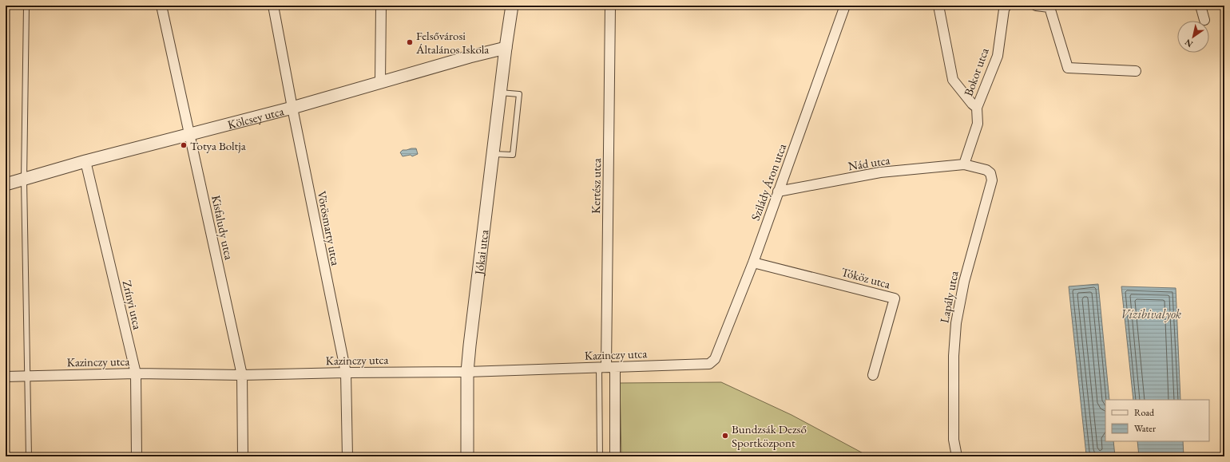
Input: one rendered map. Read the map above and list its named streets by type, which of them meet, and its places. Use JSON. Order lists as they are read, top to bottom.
{
  "streets": {
    "street": [
      "Bokor utca",
      "Kölcsey utca",
      "Nád utca",
      "Szilády Áron utca",
      "Kertész utca",
      "Kisfaludy utca",
      "Vörösmarty utca",
      "Jókai utca",
      "Tóköz utca",
      "Lapály utca",
      "Zrínyi utca",
      "Kazinczy utca"
    ]
  },
  "crossings": [
    ["Bokor utca", "Nád utca"],
    ["Bokor utca", "Lapály utca"],
    ["Kölcsey utca", "Kisfaludy utca"],
    ["Kölcsey utca", "Vörösmarty utca"],
    ["Kölcsey utca", "Jókai utca"],
    ["Kölcsey utca", "Zrínyi utca"],
    ["Nád utca", "Szilády Áron utca"],
    ["Nád utca", "Lapály utca"],
    ["Szilády Áron utca", "Tóköz utca"],
    ["Szilády Áron utca", "Kazinczy utca"],
    ["Kertész utca", "Kazinczy utca"],
    ["Kisfaludy utca", "Kazinczy utca"],
    ["Vörösmarty utca", "Kazinczy utca"],
    ["Jókai utca", "Kazinczy utca"],
    ["Zrínyi utca", "Kazinczy utca"]
  ],
  "water": ["Vízibivalyok"],
  "places": ["Felsővárosi Általános Iskola", "Totya Boltja", "Bundzsák Dezső Sportközpont"],
  "legend": ["Road", "Water"],
  "north": "bottom left"
}
